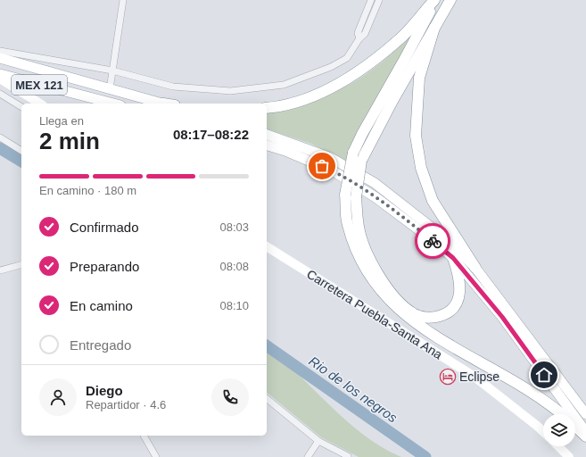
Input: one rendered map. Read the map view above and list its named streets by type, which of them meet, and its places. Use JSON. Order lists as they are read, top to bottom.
{
  "streets": {
    "main road": ["MEX 121"],
    "street": ["Carretera Puebla-Santa Ana"]
  },
  "water": ["Rio de los negros"],
  "places": {
    "hotel": ["Eclipse"]
  },
  "page": {
    "heading": ["2 min", "Llega en", "08:17–08:22"],
    "panel": ["Diego", "Repartidor · 4.6"],
    "bar": "En camino · 180 m",
    "list": [
      ["Confirmado", "08:03"],
      ["Preparando", "08:08"],
      ["En camino", "08:10"],
      "Entregado"
    ]
  }
}
